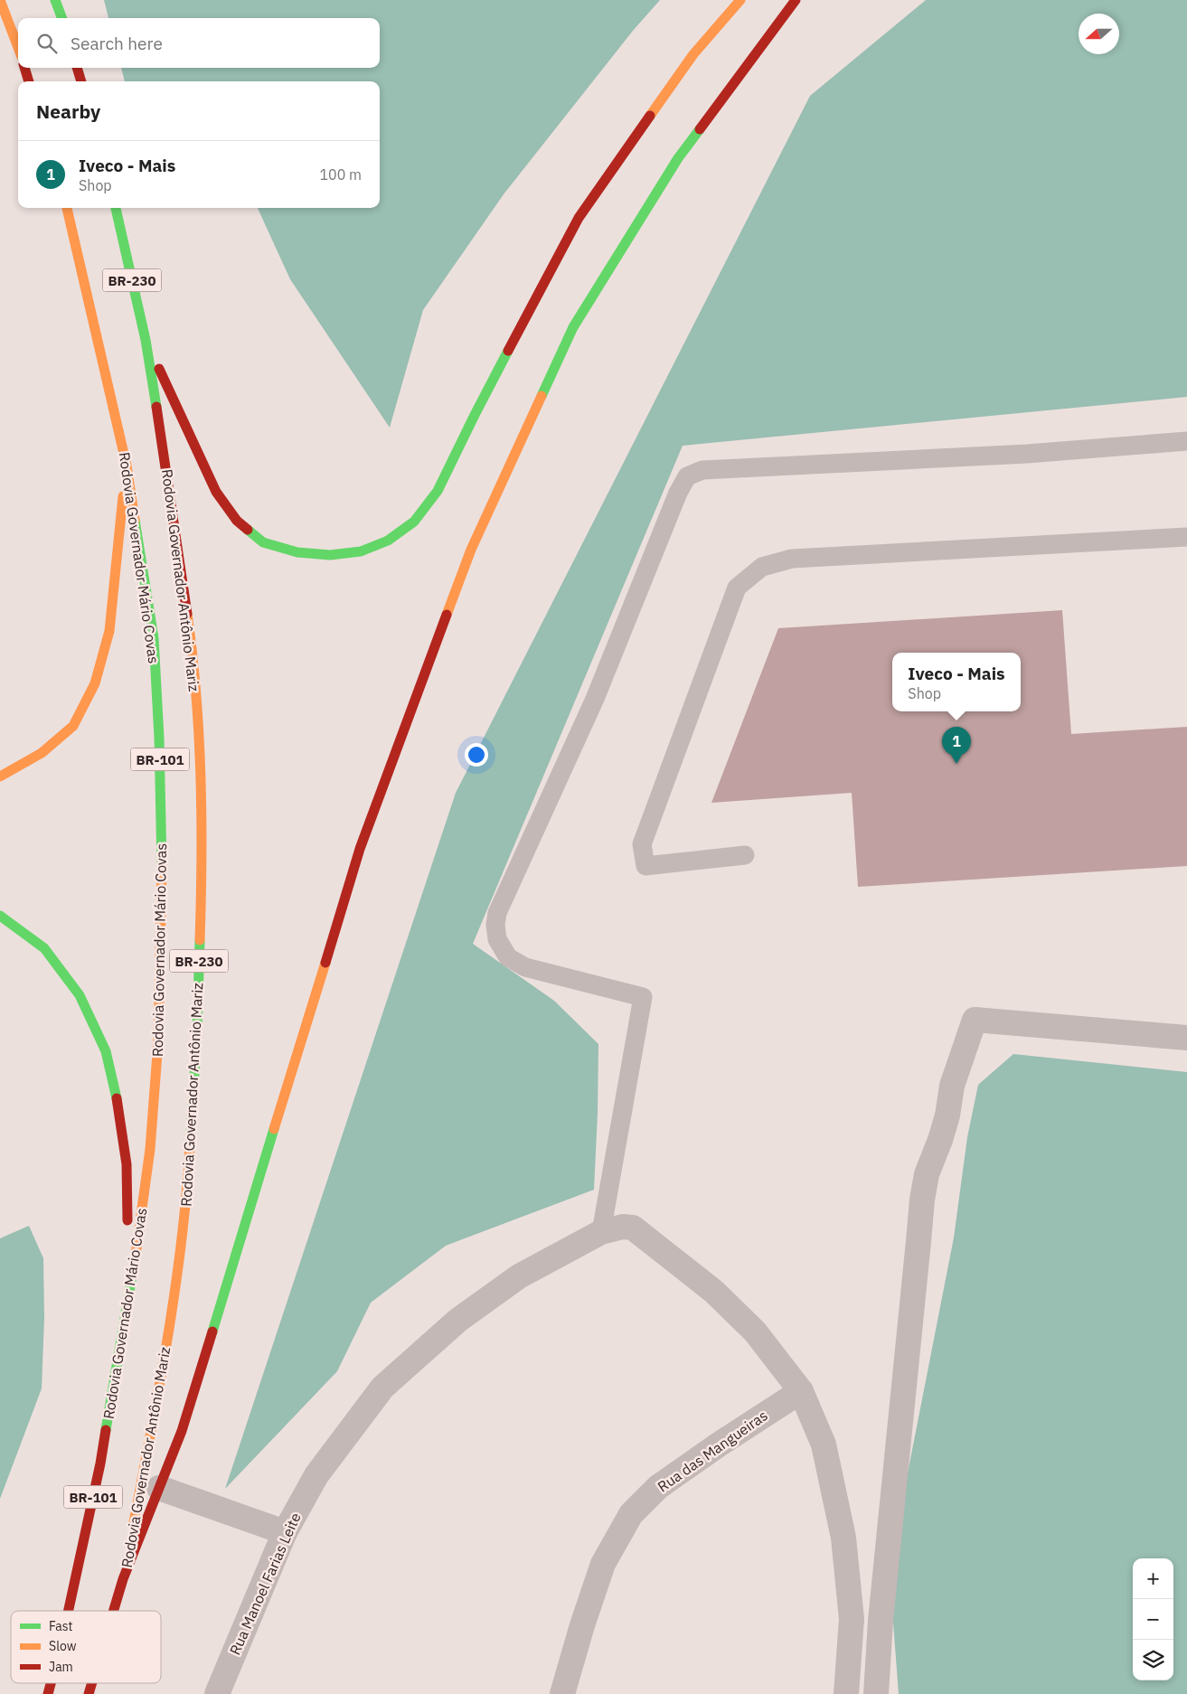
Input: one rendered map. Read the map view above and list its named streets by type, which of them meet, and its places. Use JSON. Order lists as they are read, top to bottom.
{
  "streets": {
    "highway": [
      "BR-230",
      "Rodovia Governador Mário Covas",
      "Rodovia Governador Antônio Mariz",
      "BR-101"
    ],
    "street": ["Rua das Mangueiras", "Rua Manoel Farias Leite"]
  },
  "crossings": [
    ["Rua das Mangueiras", "Rua Manoel Farias Leite"]
  ],
  "legend": ["Fast", "Slow", "Jam"],
  "north": "left",
  "page": {
    "search": "Search here",
    "heading": "Nearby",
    "list": [
      {
        "mark": "1",
        "name": "Iveco - Mais",
        "note": "Shop",
        "value": "100 m"
      }
    ],
    "popup": ["Iveco - Mais", "Shop"],
    "pins": "1",
    "map_buttons": ["+", "−"]
  }
}
